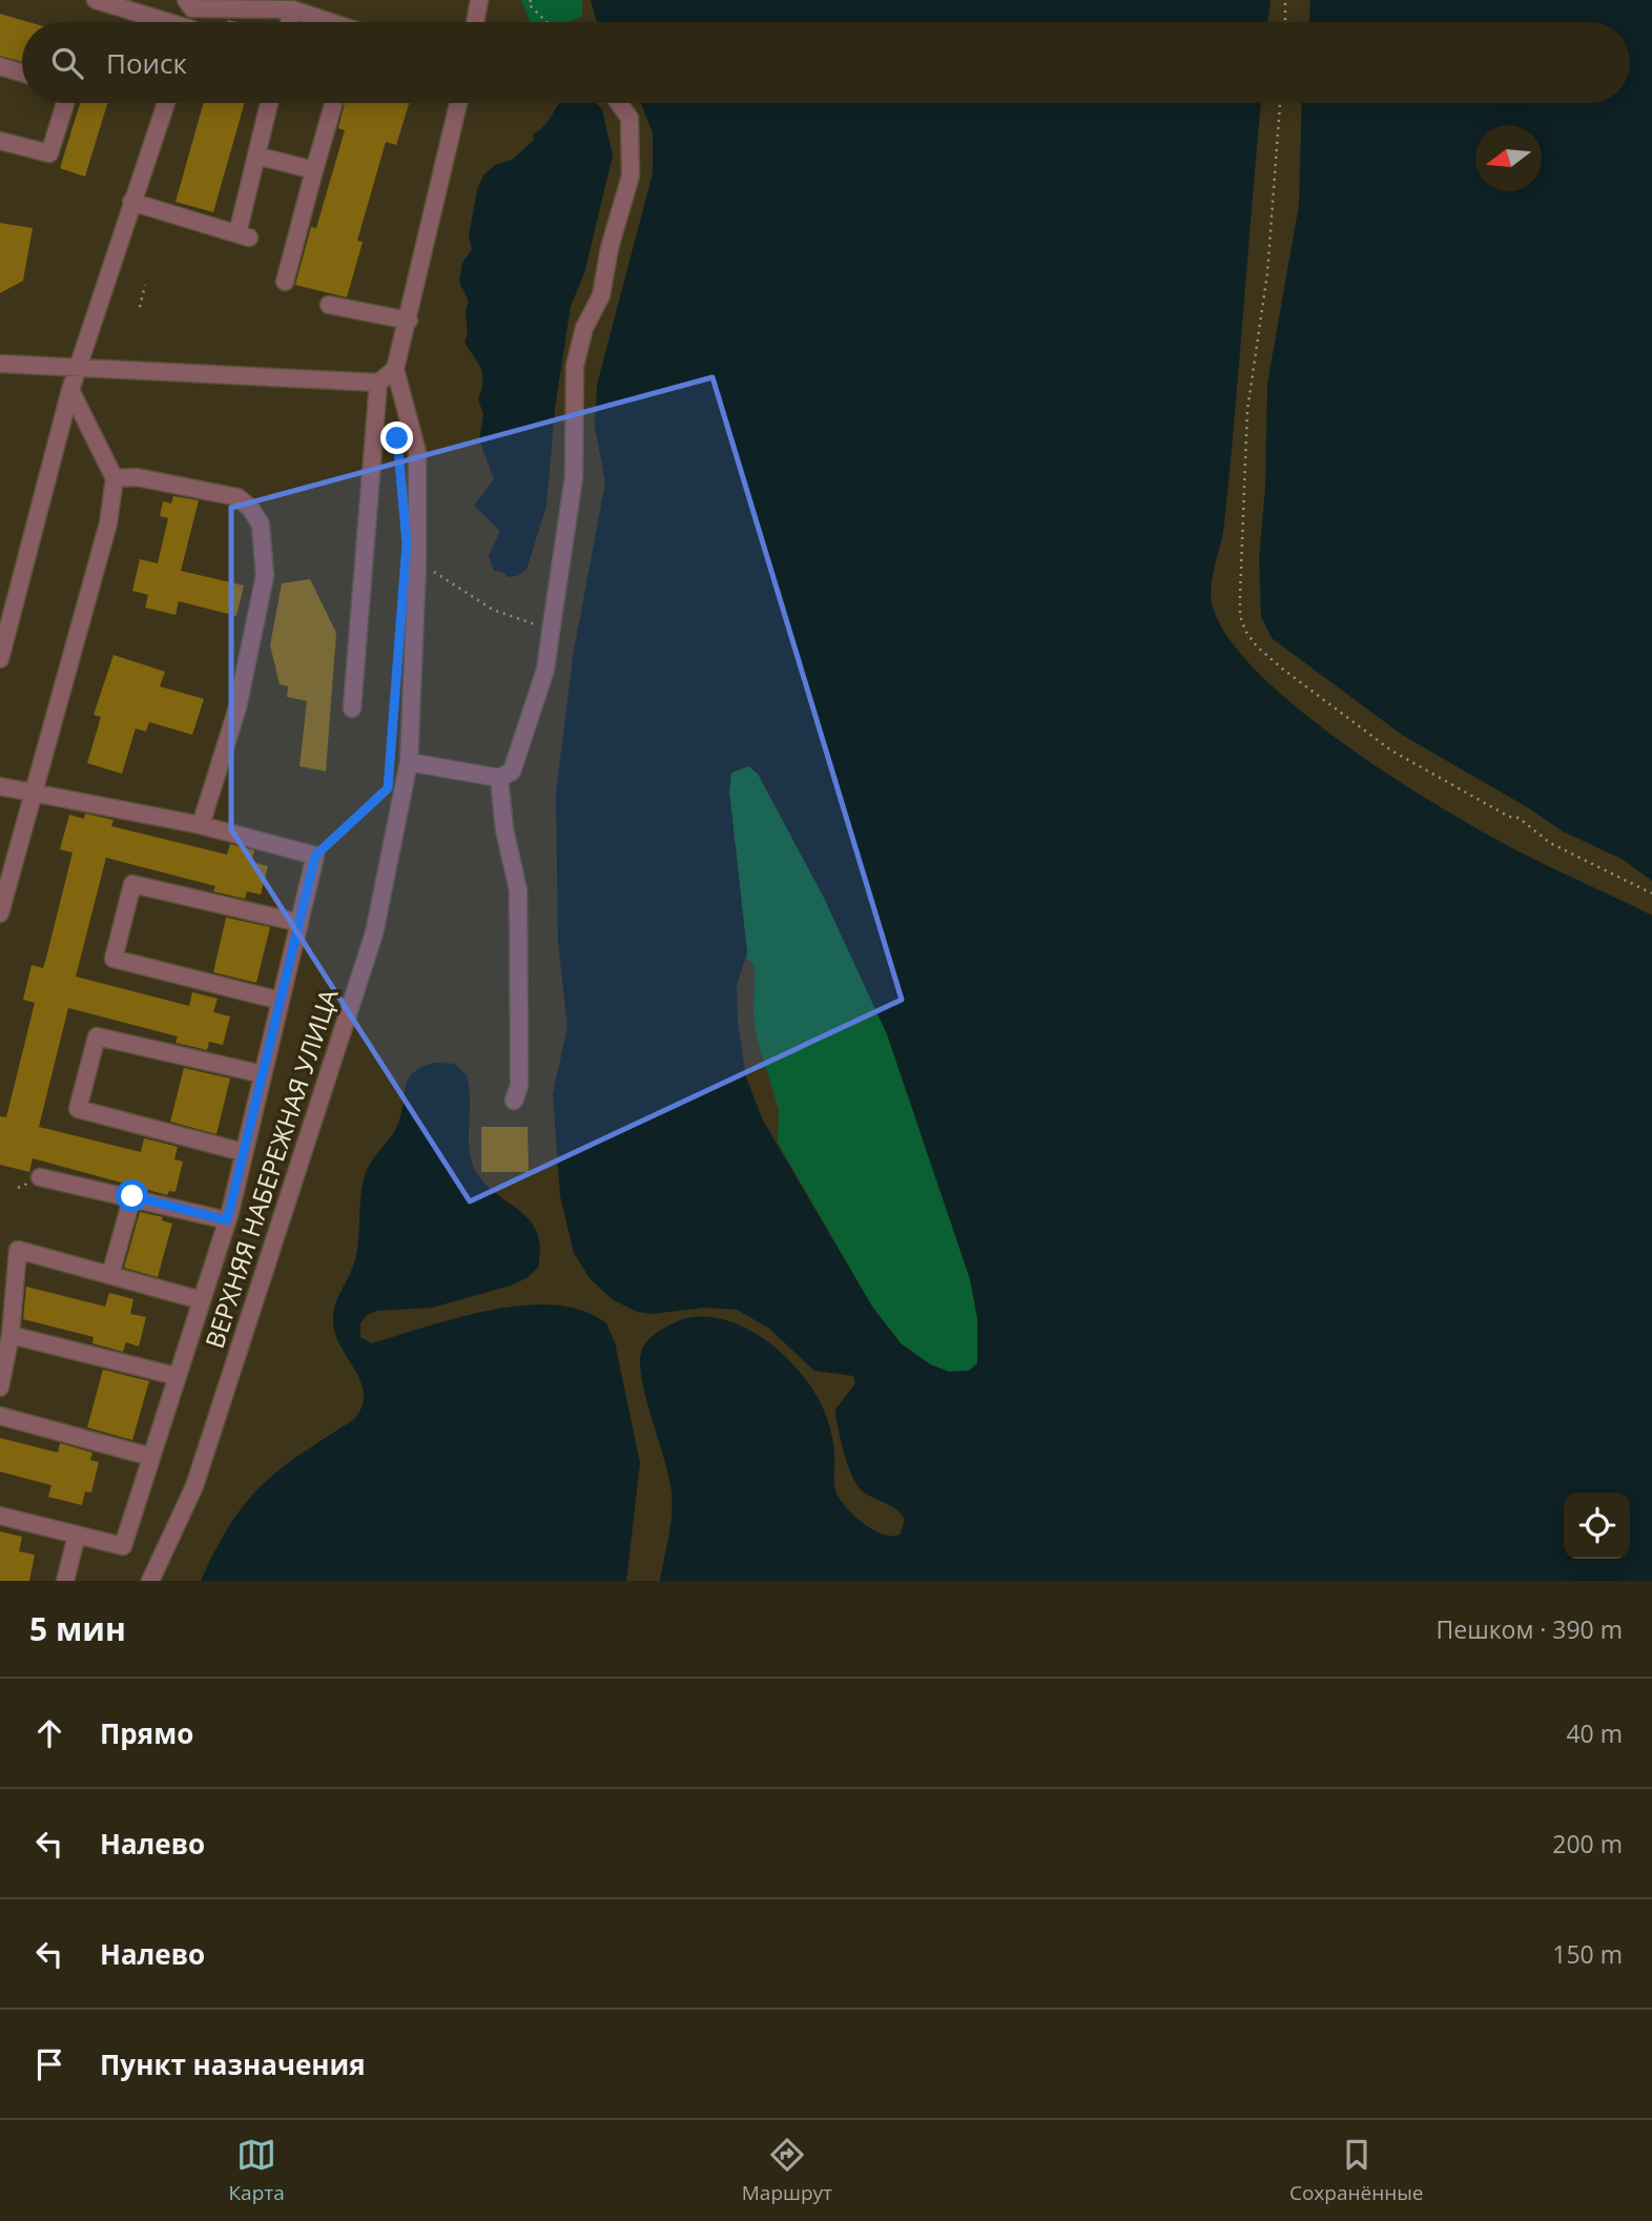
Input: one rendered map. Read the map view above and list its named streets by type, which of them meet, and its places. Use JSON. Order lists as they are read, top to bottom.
{
  "streets": {
    "street": ["ВЕРХНЯЯ НАБЕРЕЖНАЯ УЛИЦА"]
  },
  "north": "left",
  "page": {
    "search": "Поиск",
    "heading": ["5 мин", "Пешком · 390 m"],
    "list": [
      ["Прямо", "40 m"],
      ["Налево", "200 m"],
      ["Налево", "150 m"],
      "Пункт назначения"
    ],
    "nav": ["Карта", "Маршрут", "Сохранённые"]
  }
}
